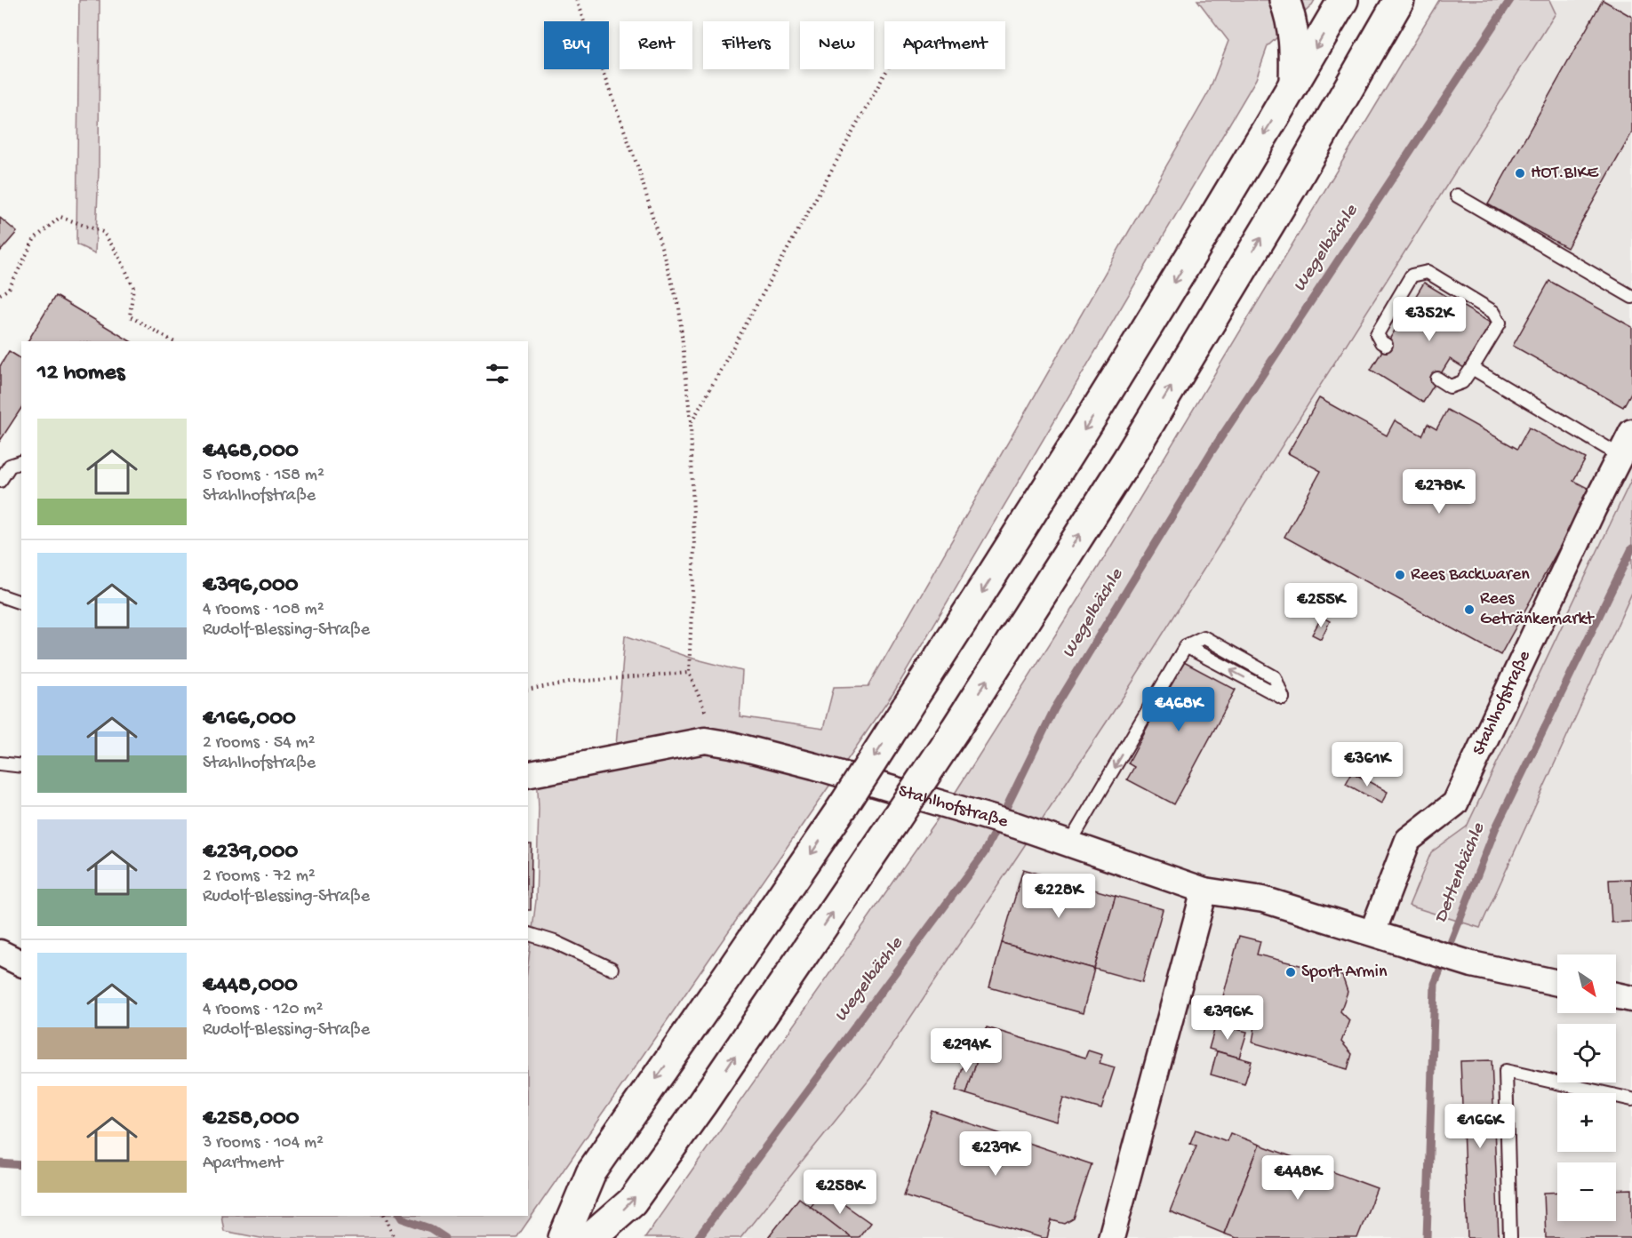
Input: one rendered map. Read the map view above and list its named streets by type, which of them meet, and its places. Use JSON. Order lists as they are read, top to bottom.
{
  "streets": {
    "street": ["Stahlhofstraße"]
  },
  "water": ["Wegelbächle", "Dettenbächle"],
  "places": [
    "HOT.BIKE",
    "Rees Backwaren",
    "Rees Getränkemarkt",
    "Sport Armin"
  ],
  "north": "bottom right",
  "page": {
    "chip": [
      "Buy",
      "Rent",
      "Filters",
      "New",
      "Apartment"
    ],
    "price": [
      "€352K",
      "€278K",
      "€255K",
      "€468K",
      "€361K",
      "€228K",
      "€396K",
      "€294K",
      "€166K",
      "€239K",
      "€448K",
      "€258K"
    ],
    "heading": "12 homes",
    "list": [
      {
        "name": "€468,000",
        "note": "5 rooms · 158 m² · Stahlhofstraße"
      },
      {
        "name": "€396,000",
        "note": "4 rooms · 108 m² · Rudolf-Blessing-Straße"
      },
      {
        "name": "€166,000",
        "note": "2 rooms · 54 m² · Stahlhofstraße"
      },
      {
        "name": "€239,000",
        "note": "2 rooms · 72 m² · Rudolf-Blessing-Straße"
      },
      {
        "name": "€448,000",
        "note": "4 rooms · 120 m² · Rudolf-Blessing-Straße"
      },
      {
        "name": "€258,000",
        "note": "3 rooms · 104 m² · Apartment"
      }
    ],
    "map_buttons": ["+", "−"]
  }
}
